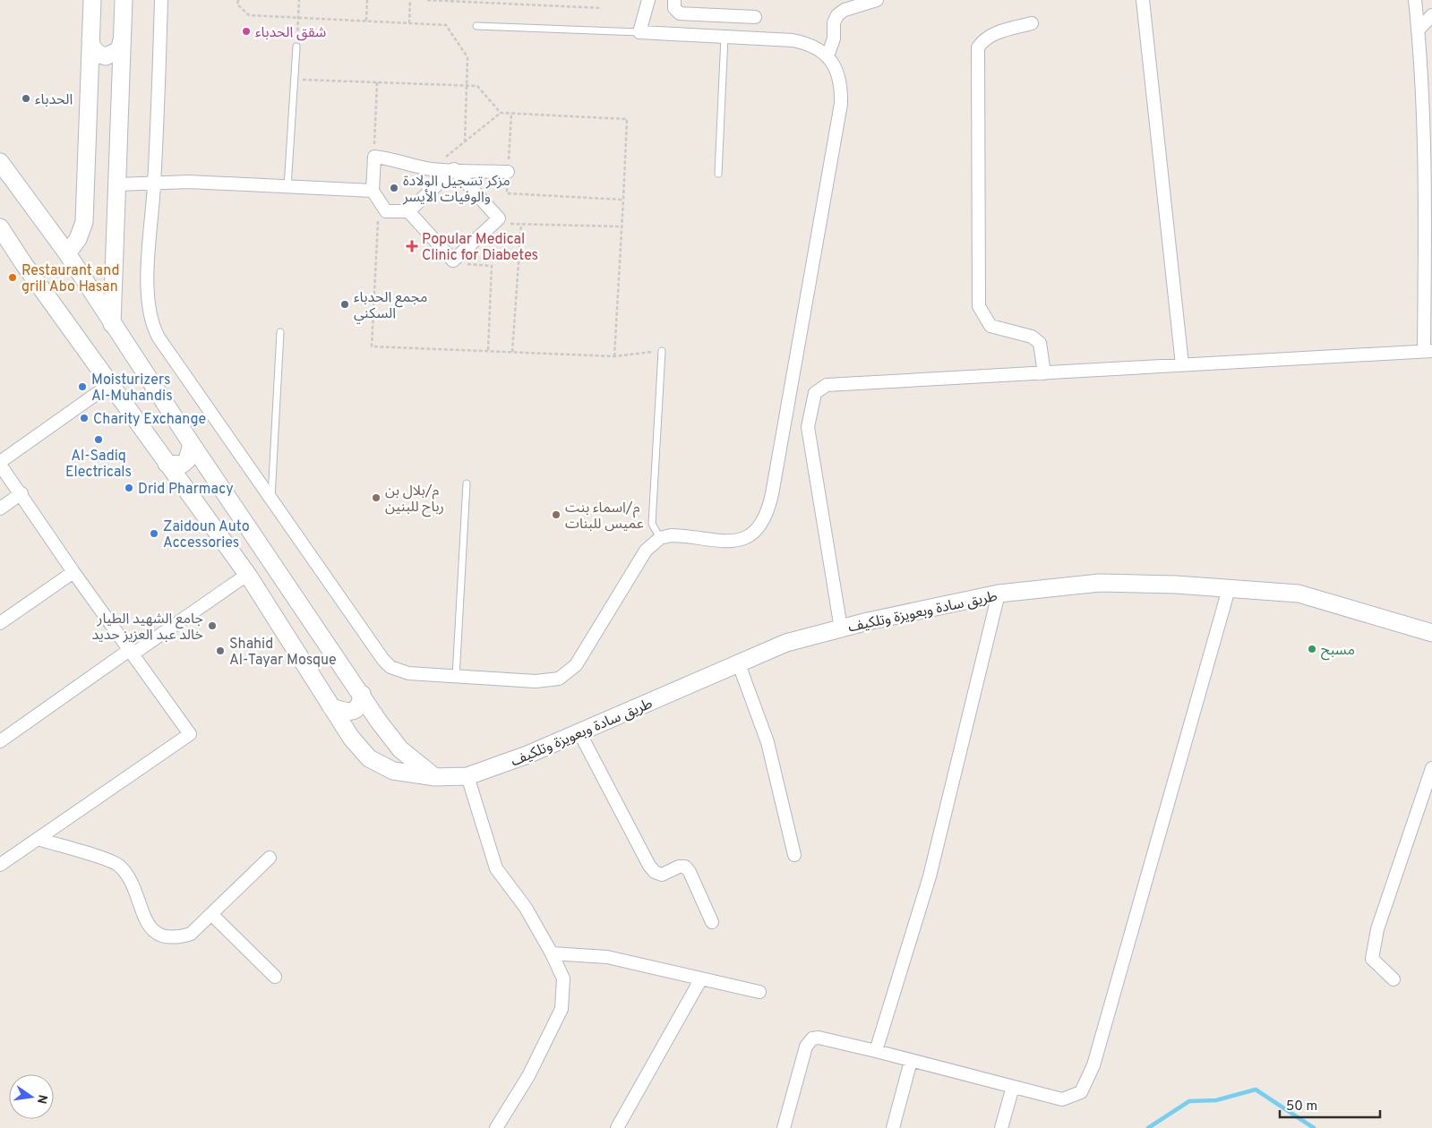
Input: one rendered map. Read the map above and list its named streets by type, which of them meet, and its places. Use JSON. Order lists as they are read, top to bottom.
{
  "streets": {
    "main road": ["طريق سادة وبعويزة وتلكيف"]
  },
  "places": {
    "other": [
      "شقق الحدباء",
      "الحدباء",
      "مزكر تسجيل الولادة والوفيات الأيسر",
      "Restaurant and grill Abo Hasan",
      "مجمع الحدباء السكني",
      "Moisturizers Al-Muhandis",
      "Charity Exchange",
      "Al-Sadiq Electricals",
      "Drid Pharmacy",
      "م/بلال بن رباح للبنين",
      "م/اسماء بنت عميس للبنات",
      "Zaidoun Auto Accessories",
      "جامع الشهيد الطيار خالد عبد العزيز حديد",
      "مسبح",
      "Shahid Al-Tayar Mosque"
    ],
    "health": ["Popular Medical Clinic for Diabetes"]
  },
  "scale_bar": "50 m",
  "north": "right"
}
